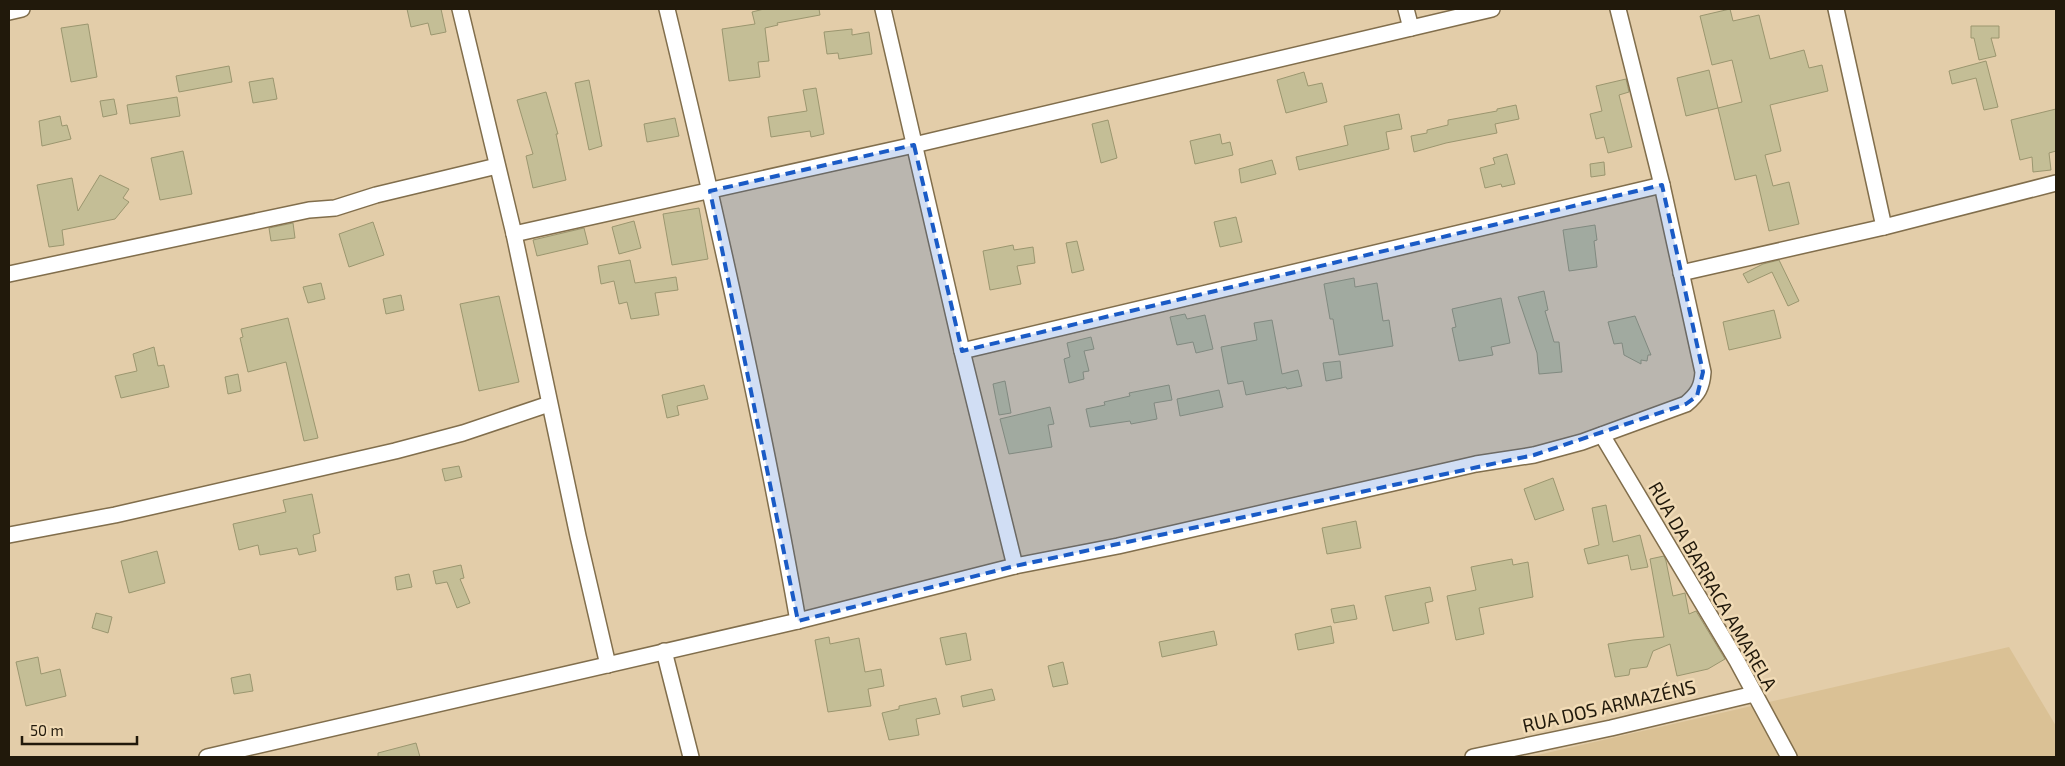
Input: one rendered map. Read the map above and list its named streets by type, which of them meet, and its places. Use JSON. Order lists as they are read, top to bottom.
{
  "streets": {
    "street": ["RUA DA BARRACA AMARELA", "RUA DOS ARMAZÉNS"]
  },
  "crossings": [
    ["RUA DA BARRACA AMARELA", "RUA DOS ARMAZÉNS"]
  ],
  "scale_bar": "50 m"
}
